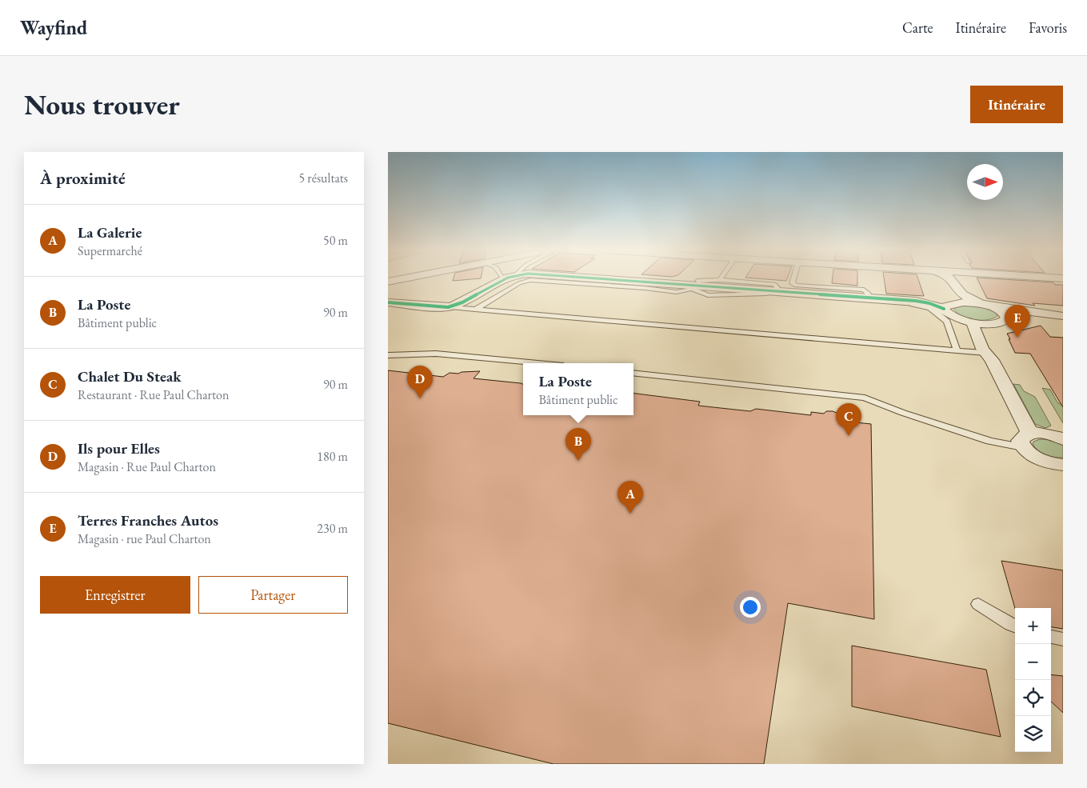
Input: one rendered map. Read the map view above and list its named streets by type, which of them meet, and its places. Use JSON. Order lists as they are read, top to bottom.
{
  "north": "right",
  "page": {
    "header": "Wayfind",
    "nav": ["Carte", "Itinéraire", "Favoris"],
    "buttons": [
      "Itinéraire",
      ["Enregistrer", "Partager"]
    ],
    "title": "Nous trouver",
    "heading": ["À proximité", "5 résultats"],
    "list": [
      {
        "mark": "A",
        "name": "La Galerie",
        "note": "Supermarché",
        "value": "50 m"
      },
      {
        "mark": "B",
        "name": "La Poste",
        "note": "Bâtiment public",
        "value": "90 m"
      },
      {
        "mark": "C",
        "name": "Chalet Du Steak",
        "note": "Restaurant · Rue Paul Charton",
        "value": "90 m"
      },
      {
        "mark": "D",
        "name": "Ils pour Elles",
        "note": "Magasin · Rue Paul Charton",
        "value": "180 m"
      },
      {
        "mark": "E",
        "name": "Terres Franches Autos",
        "note": "Magasin · rue Paul Charton",
        "value": "230 m"
      }
    ],
    "pins": [
      "E",
      "D",
      "C",
      "B",
      "A"
    ],
    "popup": ["La Poste", "Bâtiment public"],
    "map_buttons": ["+", "−"]
  }
}
